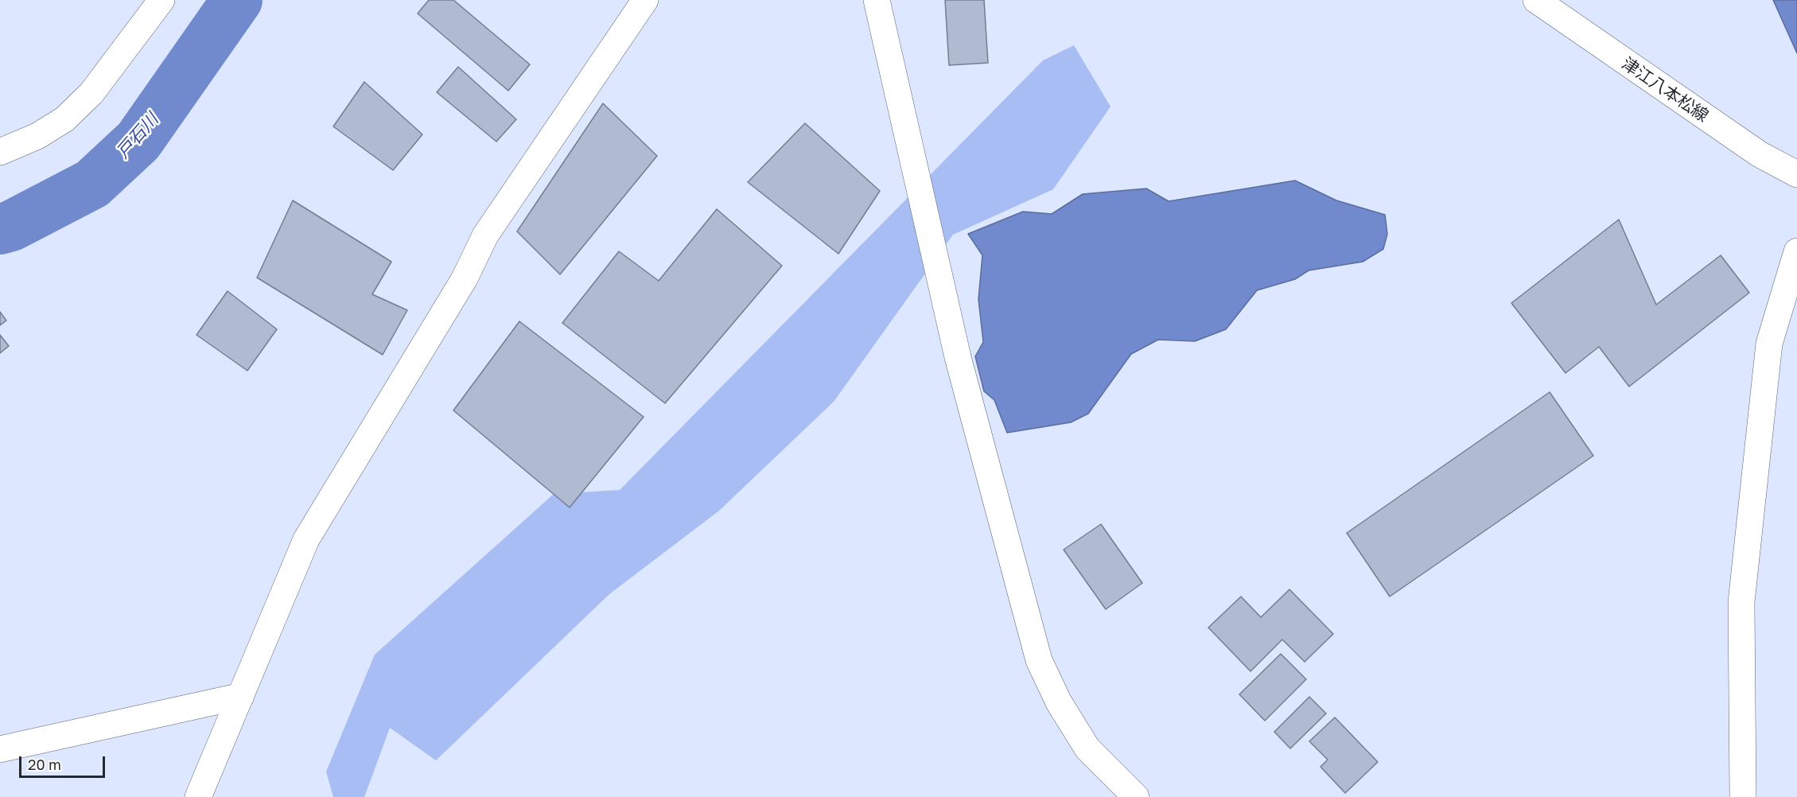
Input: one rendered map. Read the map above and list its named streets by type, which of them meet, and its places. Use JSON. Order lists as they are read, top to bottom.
{
  "streets": {
    "street": ["津江八本松線"]
  },
  "water": ["戸石川"],
  "scale_bar": "20 m"
}
